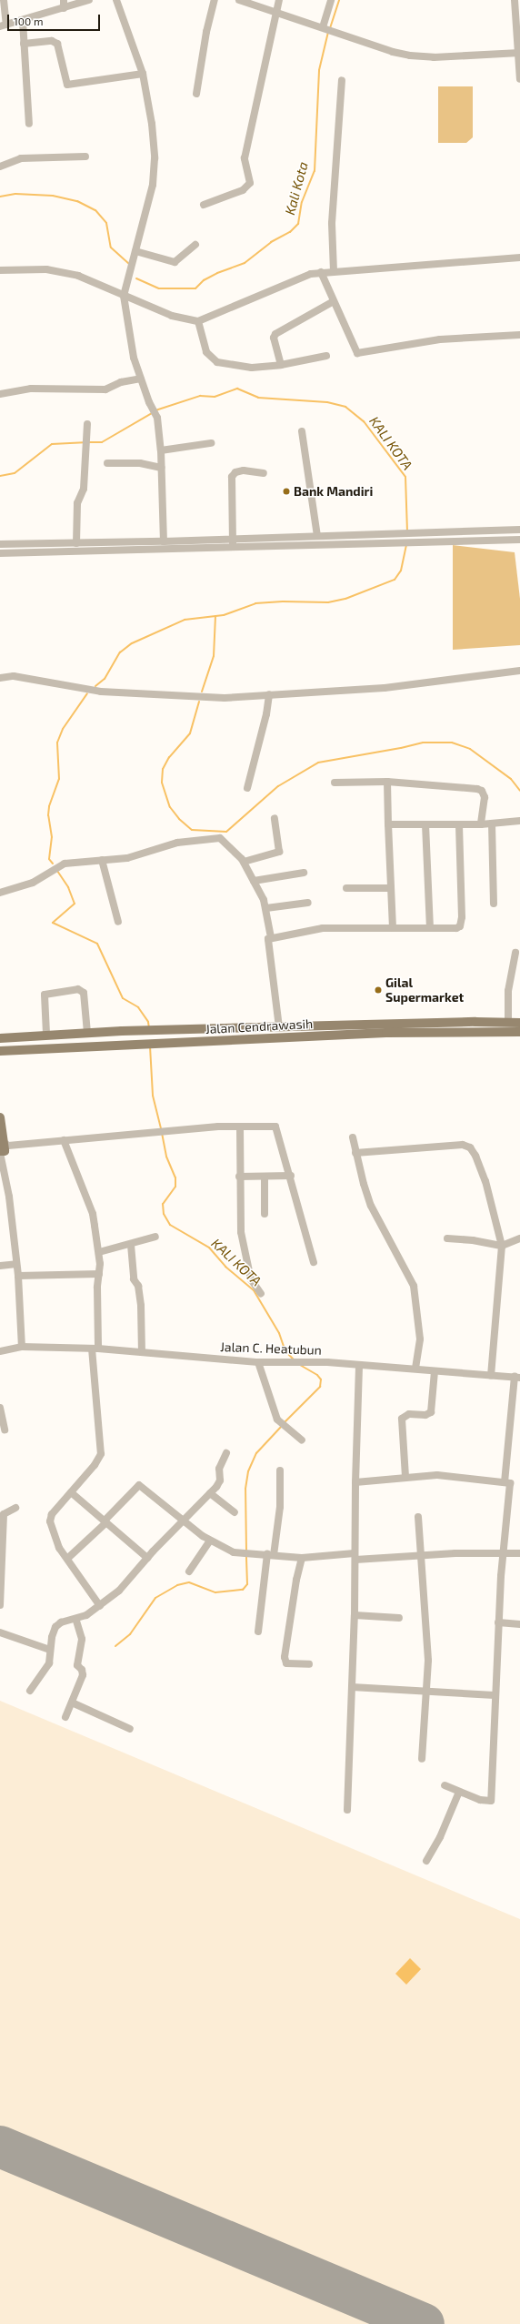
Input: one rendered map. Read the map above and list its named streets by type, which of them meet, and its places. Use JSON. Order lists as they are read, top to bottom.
{
  "streets": {
    "main road": ["Jalan Cendrawasih"],
    "street": ["Jalan C. Heatubun"]
  },
  "water": ["Kali Kota", "KALI KOTA"],
  "places": ["Bank Mandiri", "Gilal Supermarket"],
  "scale_bar": "100 m"
}
